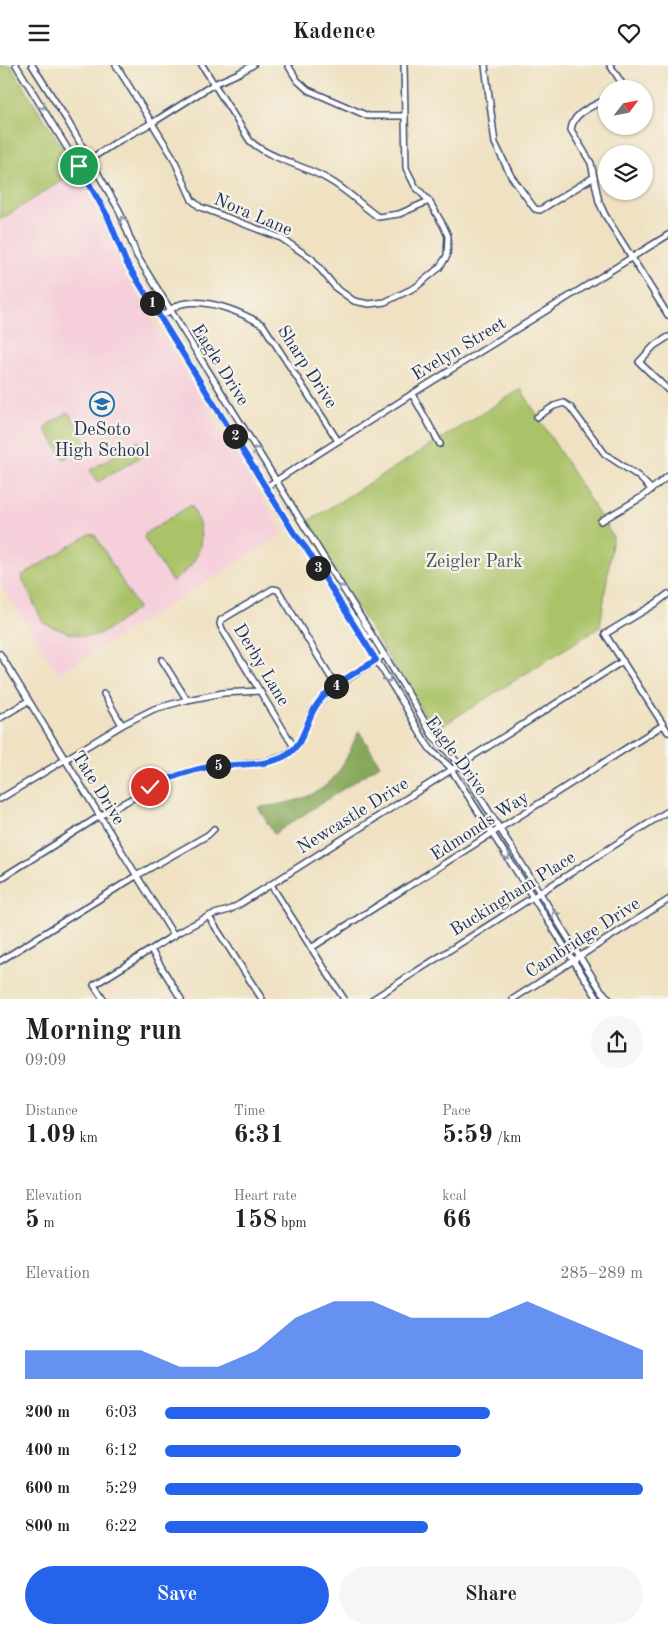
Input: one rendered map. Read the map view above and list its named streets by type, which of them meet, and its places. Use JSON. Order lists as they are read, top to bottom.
{
  "streets": {
    "street": [
      "Nora Lane",
      "Evelyn Street",
      "Eagle Drive",
      "Sharp Drive",
      "Derby Lane",
      "Tate Drive",
      "Newcastle Drive",
      "Edmonds Way",
      "Buckingham Place",
      "Cambridge Drive"
    ]
  },
  "crossings": [
    ["Evelyn Street", "Eagle Drive"],
    ["Evelyn Street", "Sharp Drive"],
    ["Eagle Drive", "Sharp Drive"],
    ["Eagle Drive", "Newcastle Drive"],
    ["Eagle Drive", "Edmonds Way"],
    ["Eagle Drive", "Buckingham Place"],
    ["Eagle Drive", "Cambridge Drive"],
    ["Tate Drive", "Newcastle Drive"]
  ],
  "parks": ["Zeigler Park"],
  "places": {
    "school or university": ["DeSoto High School"]
  },
  "north": "top right",
  "page": {
    "header": "Kadence",
    "pins": [
      "1",
      "2",
      "3",
      "4",
      "5"
    ],
    "heading": ["Morning run", "09:09"],
    "stats": [
      ["Distance", "1.09 km"],
      ["Time", "6:31"],
      ["Pace", "5:59 /km"],
      ["Elevation", "5 m"],
      ["Heart rate", "158 bpm"],
      ["kcal", "66"]
    ],
    "chart": ["Elevation", "285–289 m"],
    "list": [
      {
        "name": "200 m",
        "note": "6:03"
      },
      {
        "name": "400 m",
        "note": "6:12"
      },
      {
        "name": "600 m",
        "note": "5:29"
      },
      {
        "name": "800 m",
        "note": "6:22"
      }
    ],
    "buttons": ["Save", "Share"]
  }
}
